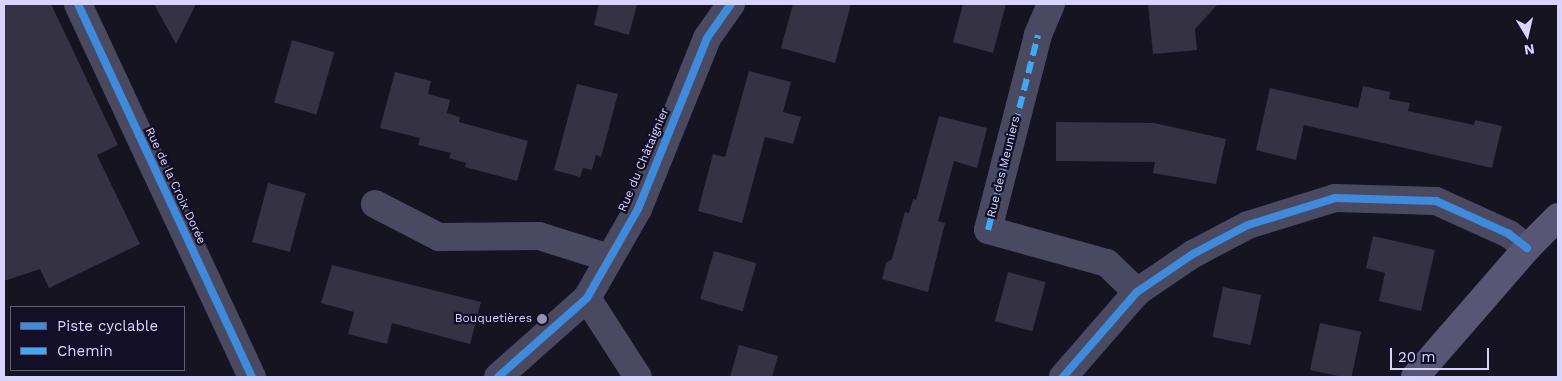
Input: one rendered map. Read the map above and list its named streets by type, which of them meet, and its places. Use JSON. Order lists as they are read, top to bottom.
{
  "streets": {
    "street": ["Rue du Châtaignier", "Rue des Meuniers", "Rue de la Croix Dorée"]
  },
  "places": ["Bouquetières"],
  "legend": ["Piste cyclable", "Chemin"],
  "scale_bar": "20 m",
  "north": "bottom"
}
